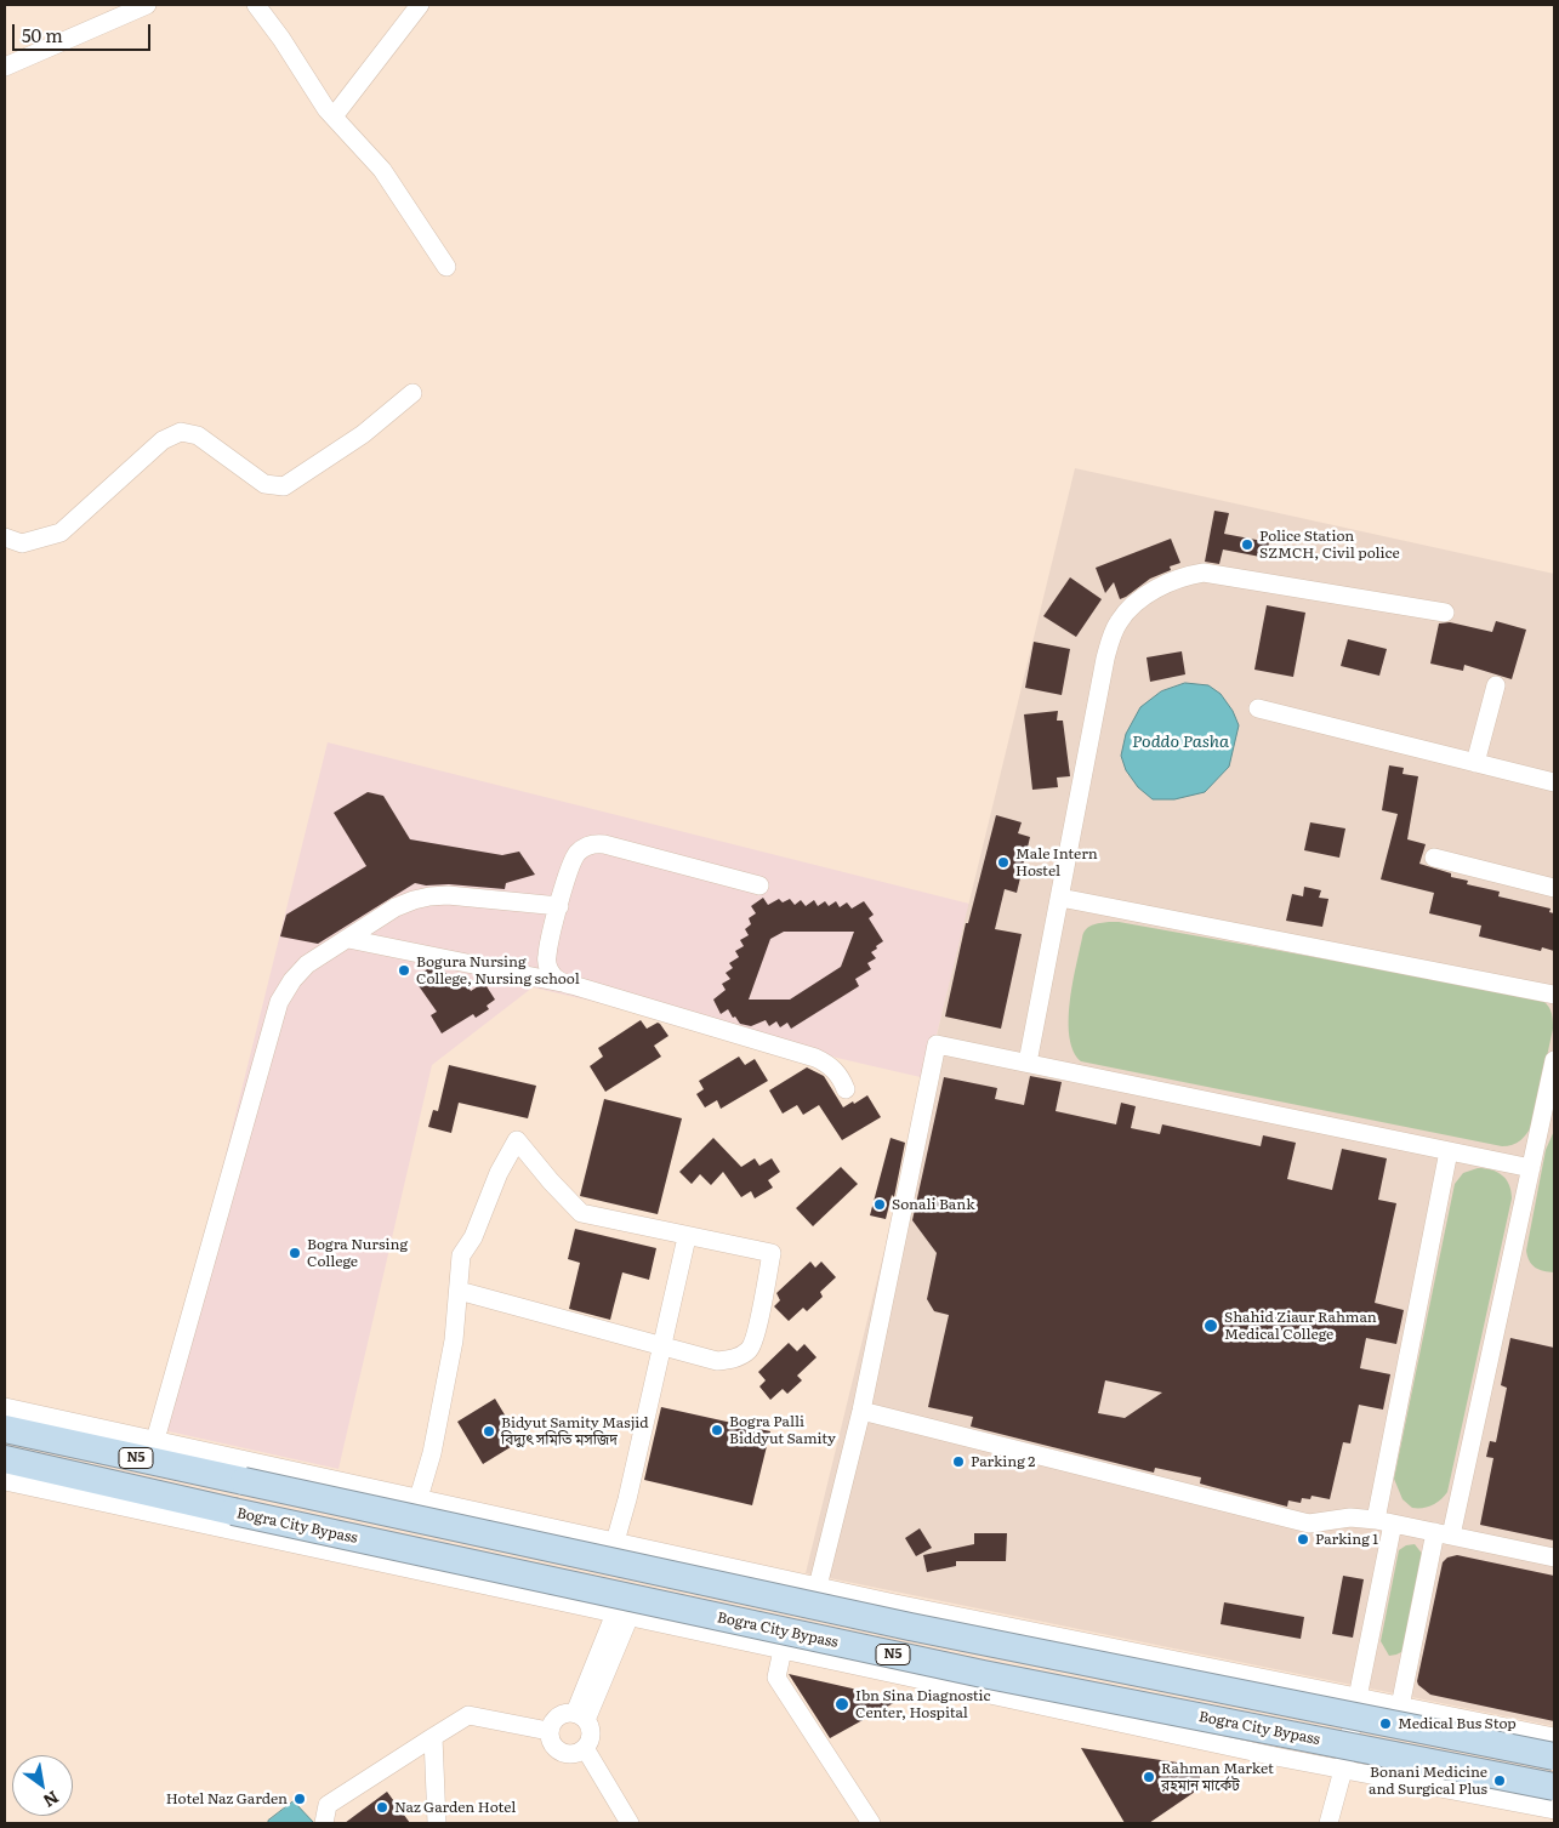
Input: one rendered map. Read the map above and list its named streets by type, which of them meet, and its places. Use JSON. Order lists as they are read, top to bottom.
{
  "streets": {
    "highway": ["N5", "Bogra City Bypass"]
  },
  "water": ["Poddo Pasha"],
  "places": [
    "Police Station SZMCH, Civil police",
    "Male Intern Hostel",
    "Bogura Nursing College, Nursing school",
    "Sonali Bank",
    "Bogra Nursing College",
    "Shahid Ziaur Rahman Medical College",
    "Bogra Palli Biddyut Samity",
    "Bidyut Samity Masjid বিদ্যুৎ সমিতি মসজিদ",
    "Parking 2",
    "Parking 1",
    "Ibn Sina Diagnostic Center, Hospital",
    "Medical Bus Stop",
    "Rahman Market রহমান মার্কেট",
    "Bonani Medicine and Surgical Plus",
    "Hotel Naz Garden",
    "Naz Garden Hotel"
  ],
  "scale_bar": "50 m",
  "north": "bottom right"
}
